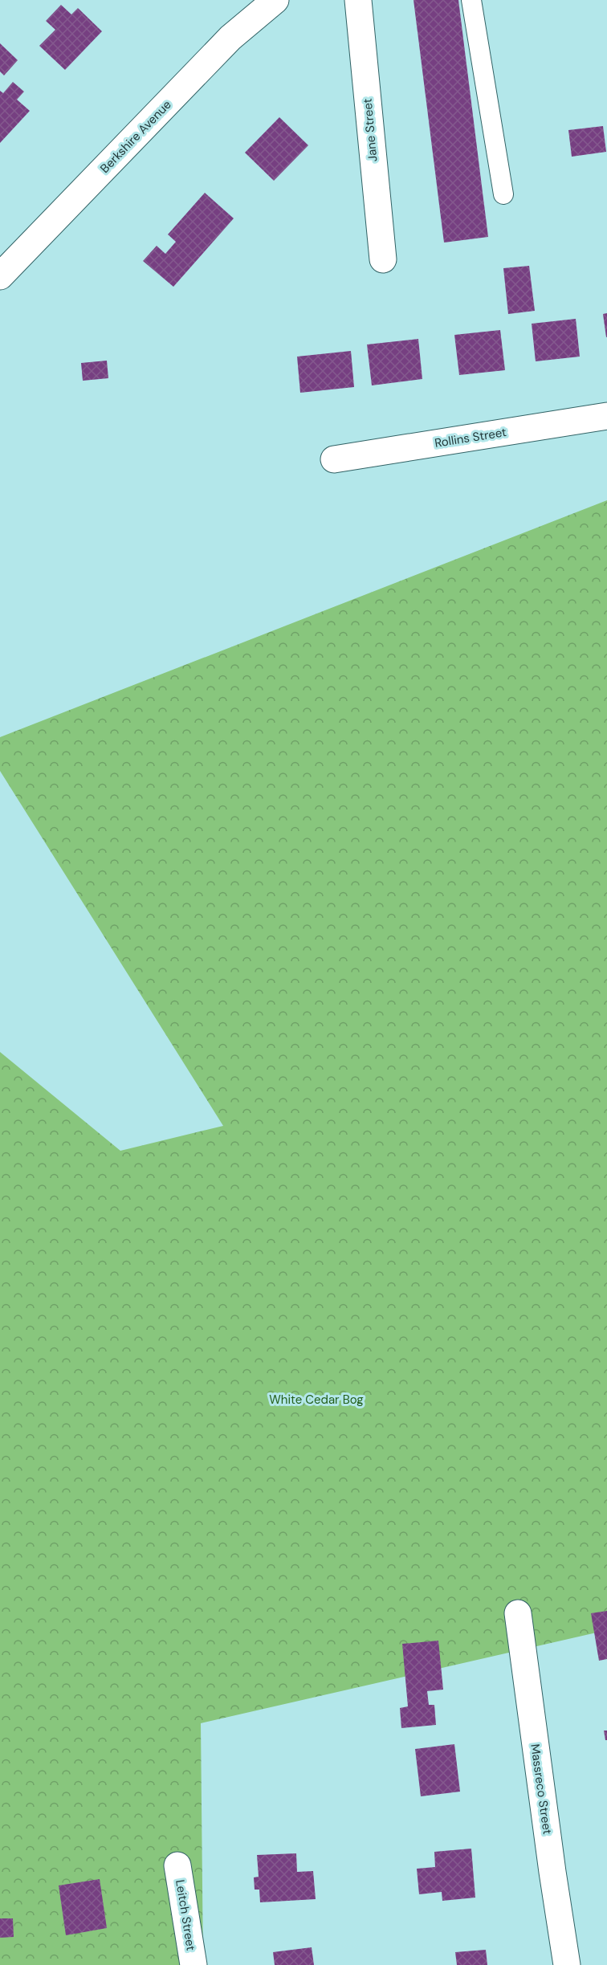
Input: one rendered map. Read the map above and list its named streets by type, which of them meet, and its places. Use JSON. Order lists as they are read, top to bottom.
{
  "streets": {
    "street": [
      "Jane Street",
      "Berkshire Avenue",
      "Rollins Street",
      "Massreco Street",
      "Leitch Street"
    ]
  },
  "parks": ["White Cedar Bog"]
}
